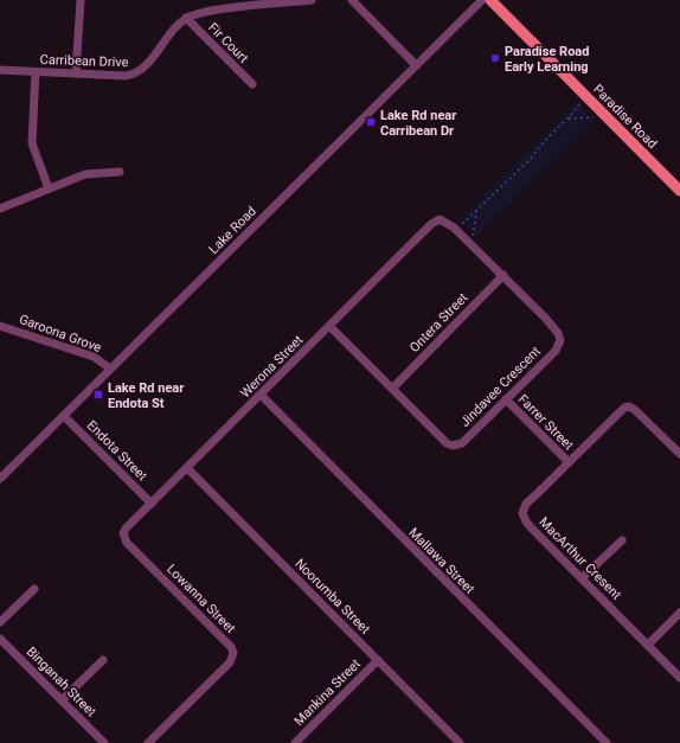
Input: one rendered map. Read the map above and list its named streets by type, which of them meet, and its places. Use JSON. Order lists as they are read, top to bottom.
{
  "streets": {
    "main road": ["Paradise Road"],
    "street": [
      "Fir Court",
      "Carribean Drive",
      "Lake Road",
      "Ontera Street",
      "Garoona Grove",
      "Werona Street",
      "Jindavee Crescent",
      "Farrer Street",
      "Endota Street",
      "MacArthur Cresent",
      "Mallawa Street",
      "Noorumba Street",
      "Lowanna Street",
      "Binganah Street",
      "Mankina Street"
    ]
  },
  "crossings": [
    ["Fir Court", "Carribean Drive"],
    ["Lake Road", "Garoona Grove"],
    ["Lake Road", "Endota Street"],
    ["Ontera Street", "Jindavee Crescent"],
    ["Werona Street", "Jindavee Crescent"],
    ["Werona Street", "Endota Street"],
    ["Werona Street", "Mallawa Street"],
    ["Werona Street", "Noorumba Street"],
    ["Werona Street", "Lowanna Street"],
    ["Jindavee Crescent", "Farrer Street"],
    ["Farrer Street", "MacArthur Cresent"],
    ["Noorumba Street", "Mankina Street"]
  ],
  "places": {
    "other": ["Paradise Road Early Learning"],
    "transit": ["Lake Rd near Carribean Dr", "Lake Rd near Endota St"]
  }
}
